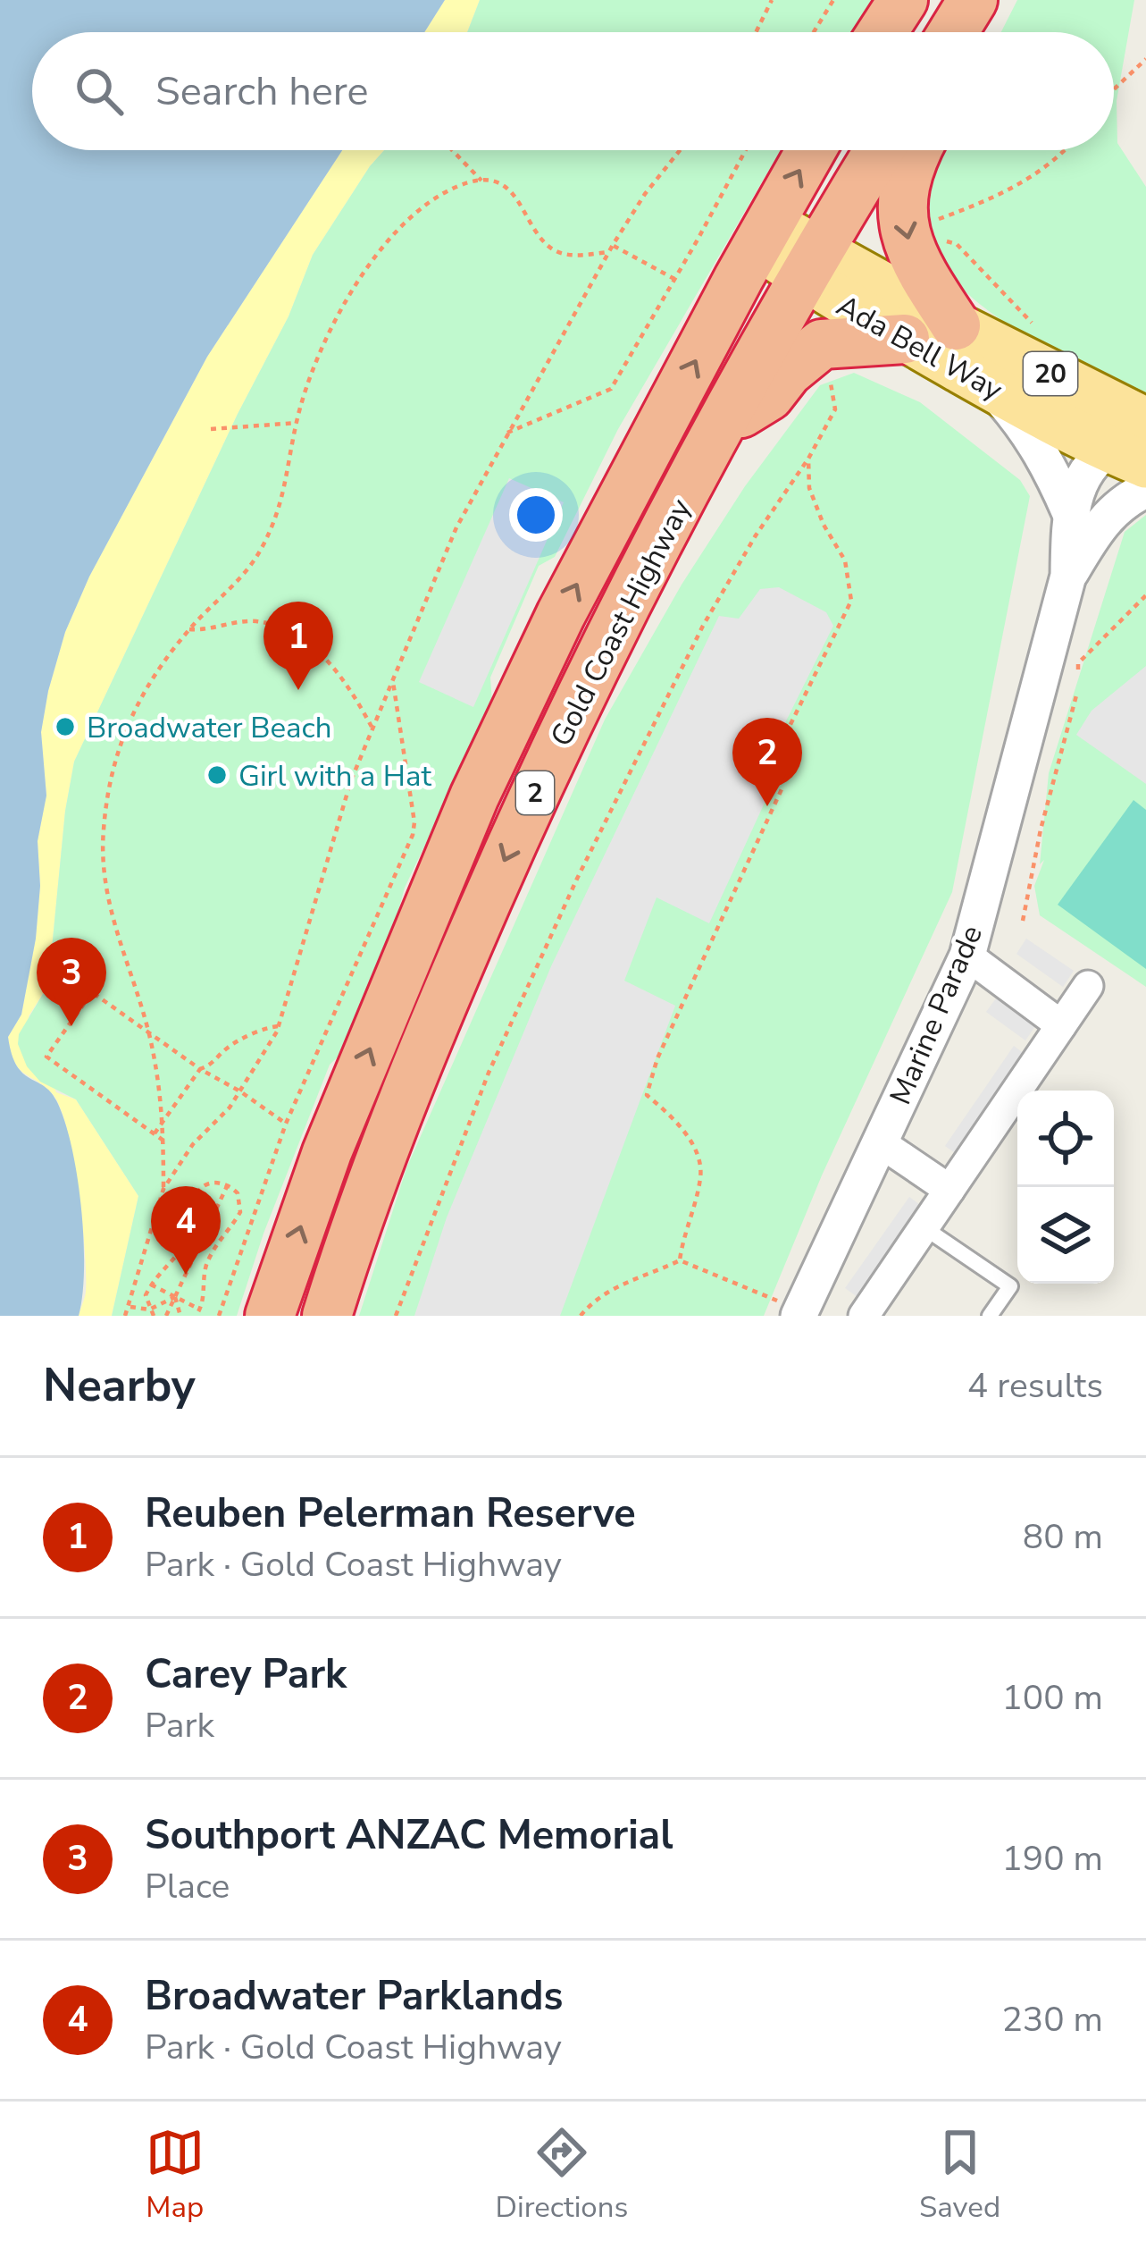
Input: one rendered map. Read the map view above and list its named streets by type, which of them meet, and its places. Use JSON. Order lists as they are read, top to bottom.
{
  "streets": {
    "highway": ["Gold Coast Highway", "2"],
    "main road": ["Ada Bell Way", "20"],
    "street": ["Marine Parade"]
  },
  "crossings": [
    ["Ada Bell Way", "Gold Coast Highway"],
    ["Ada Bell Way", "Marine Parade"]
  ],
  "places": ["Broadwater Beach", "Girl with a Hat"],
  "page": {
    "search": "Search here",
    "pins": [
      "1",
      "2",
      "3",
      "4"
    ],
    "heading": ["Nearby", "4 results"],
    "list": [
      {
        "mark": "1",
        "name": "Reuben Pelerman Reserve",
        "note": "Park · Gold Coast Highway",
        "value": "80 m"
      },
      {
        "mark": "2",
        "name": "Carey Park",
        "note": "Park",
        "value": "100 m"
      },
      {
        "mark": "3",
        "name": "Southport ANZAC Memorial",
        "note": "Place",
        "value": "190 m"
      },
      {
        "mark": "4",
        "name": "Broadwater Parklands",
        "note": "Park · Gold Coast Highway",
        "value": "230 m"
      }
    ],
    "nav": ["Map", "Directions", "Saved"]
  }
}
